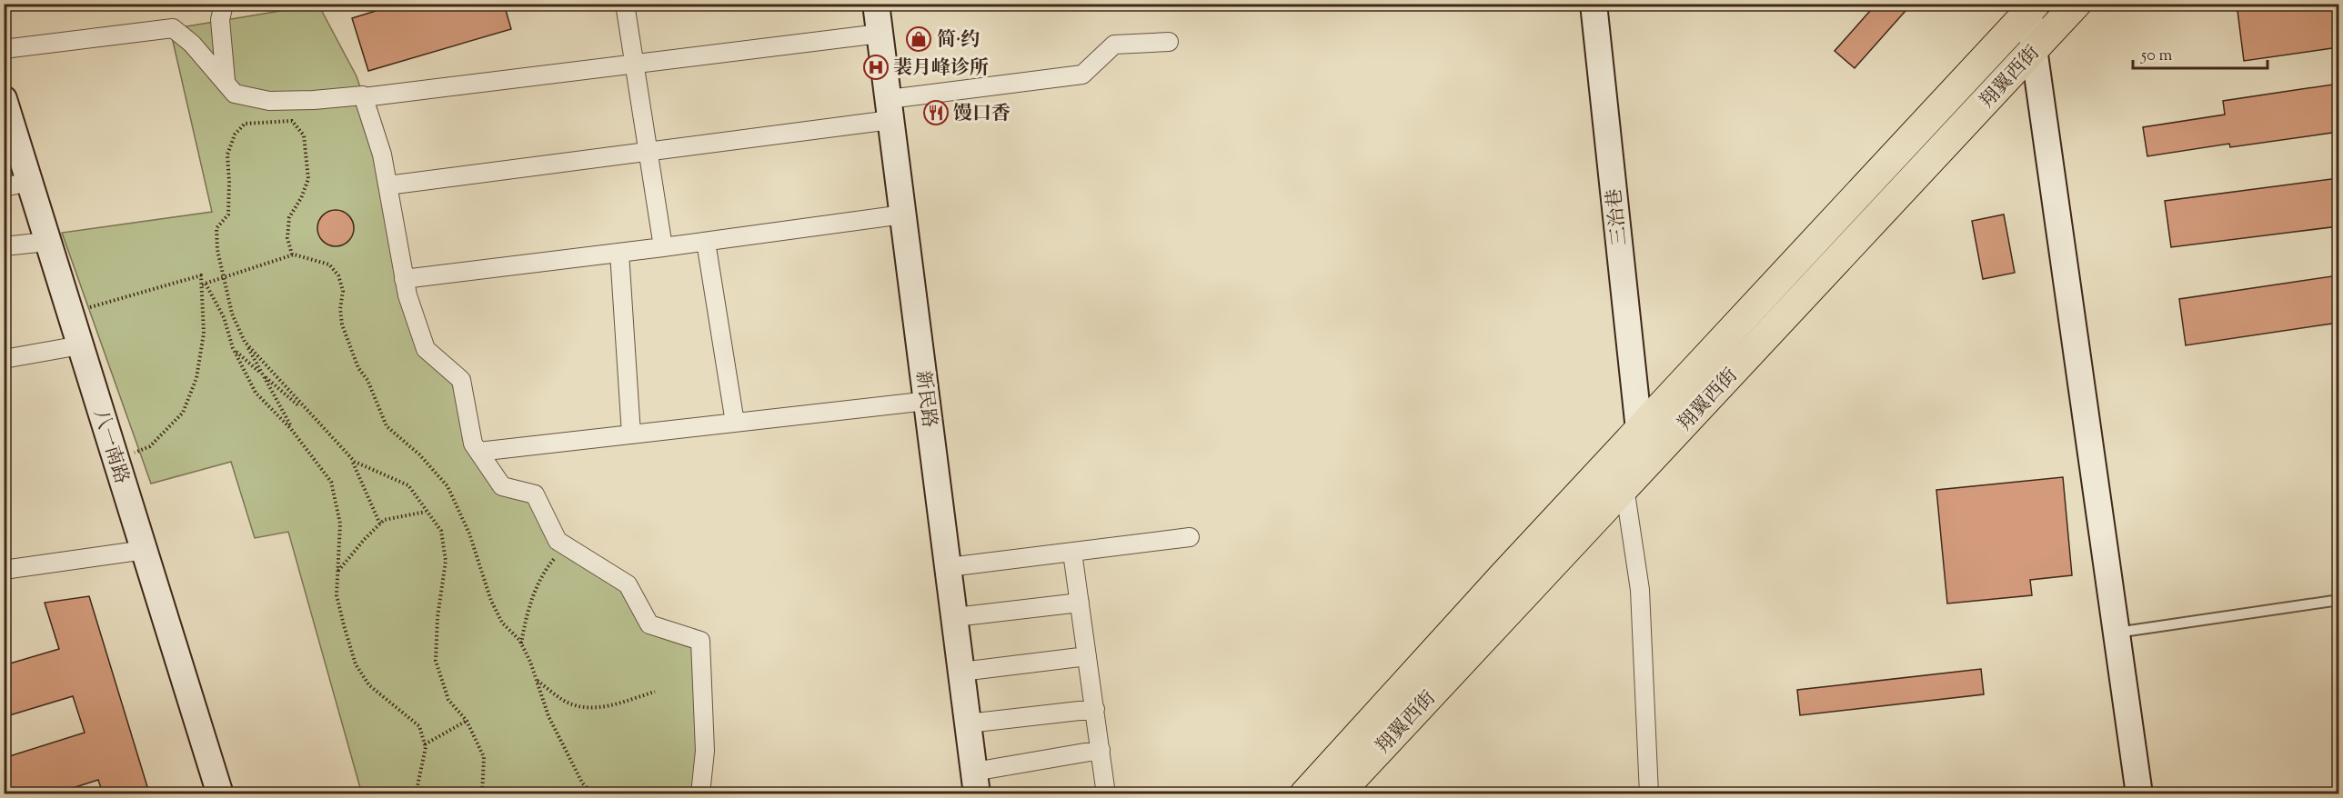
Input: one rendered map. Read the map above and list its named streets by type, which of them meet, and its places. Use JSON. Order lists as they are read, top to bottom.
{
  "streets": {
    "main road": ["翔翼西街"],
    "street": ["三治巷", "新民路", "八一南路"]
  },
  "crossings": [
    ["翔翼西街", "三治巷"]
  ],
  "places": {
    "shop": ["简·约"],
    "hospital": ["裴月峰诊所"],
    "restaurant": ["馒口香"]
  },
  "scale_bar": "50 m"
}
